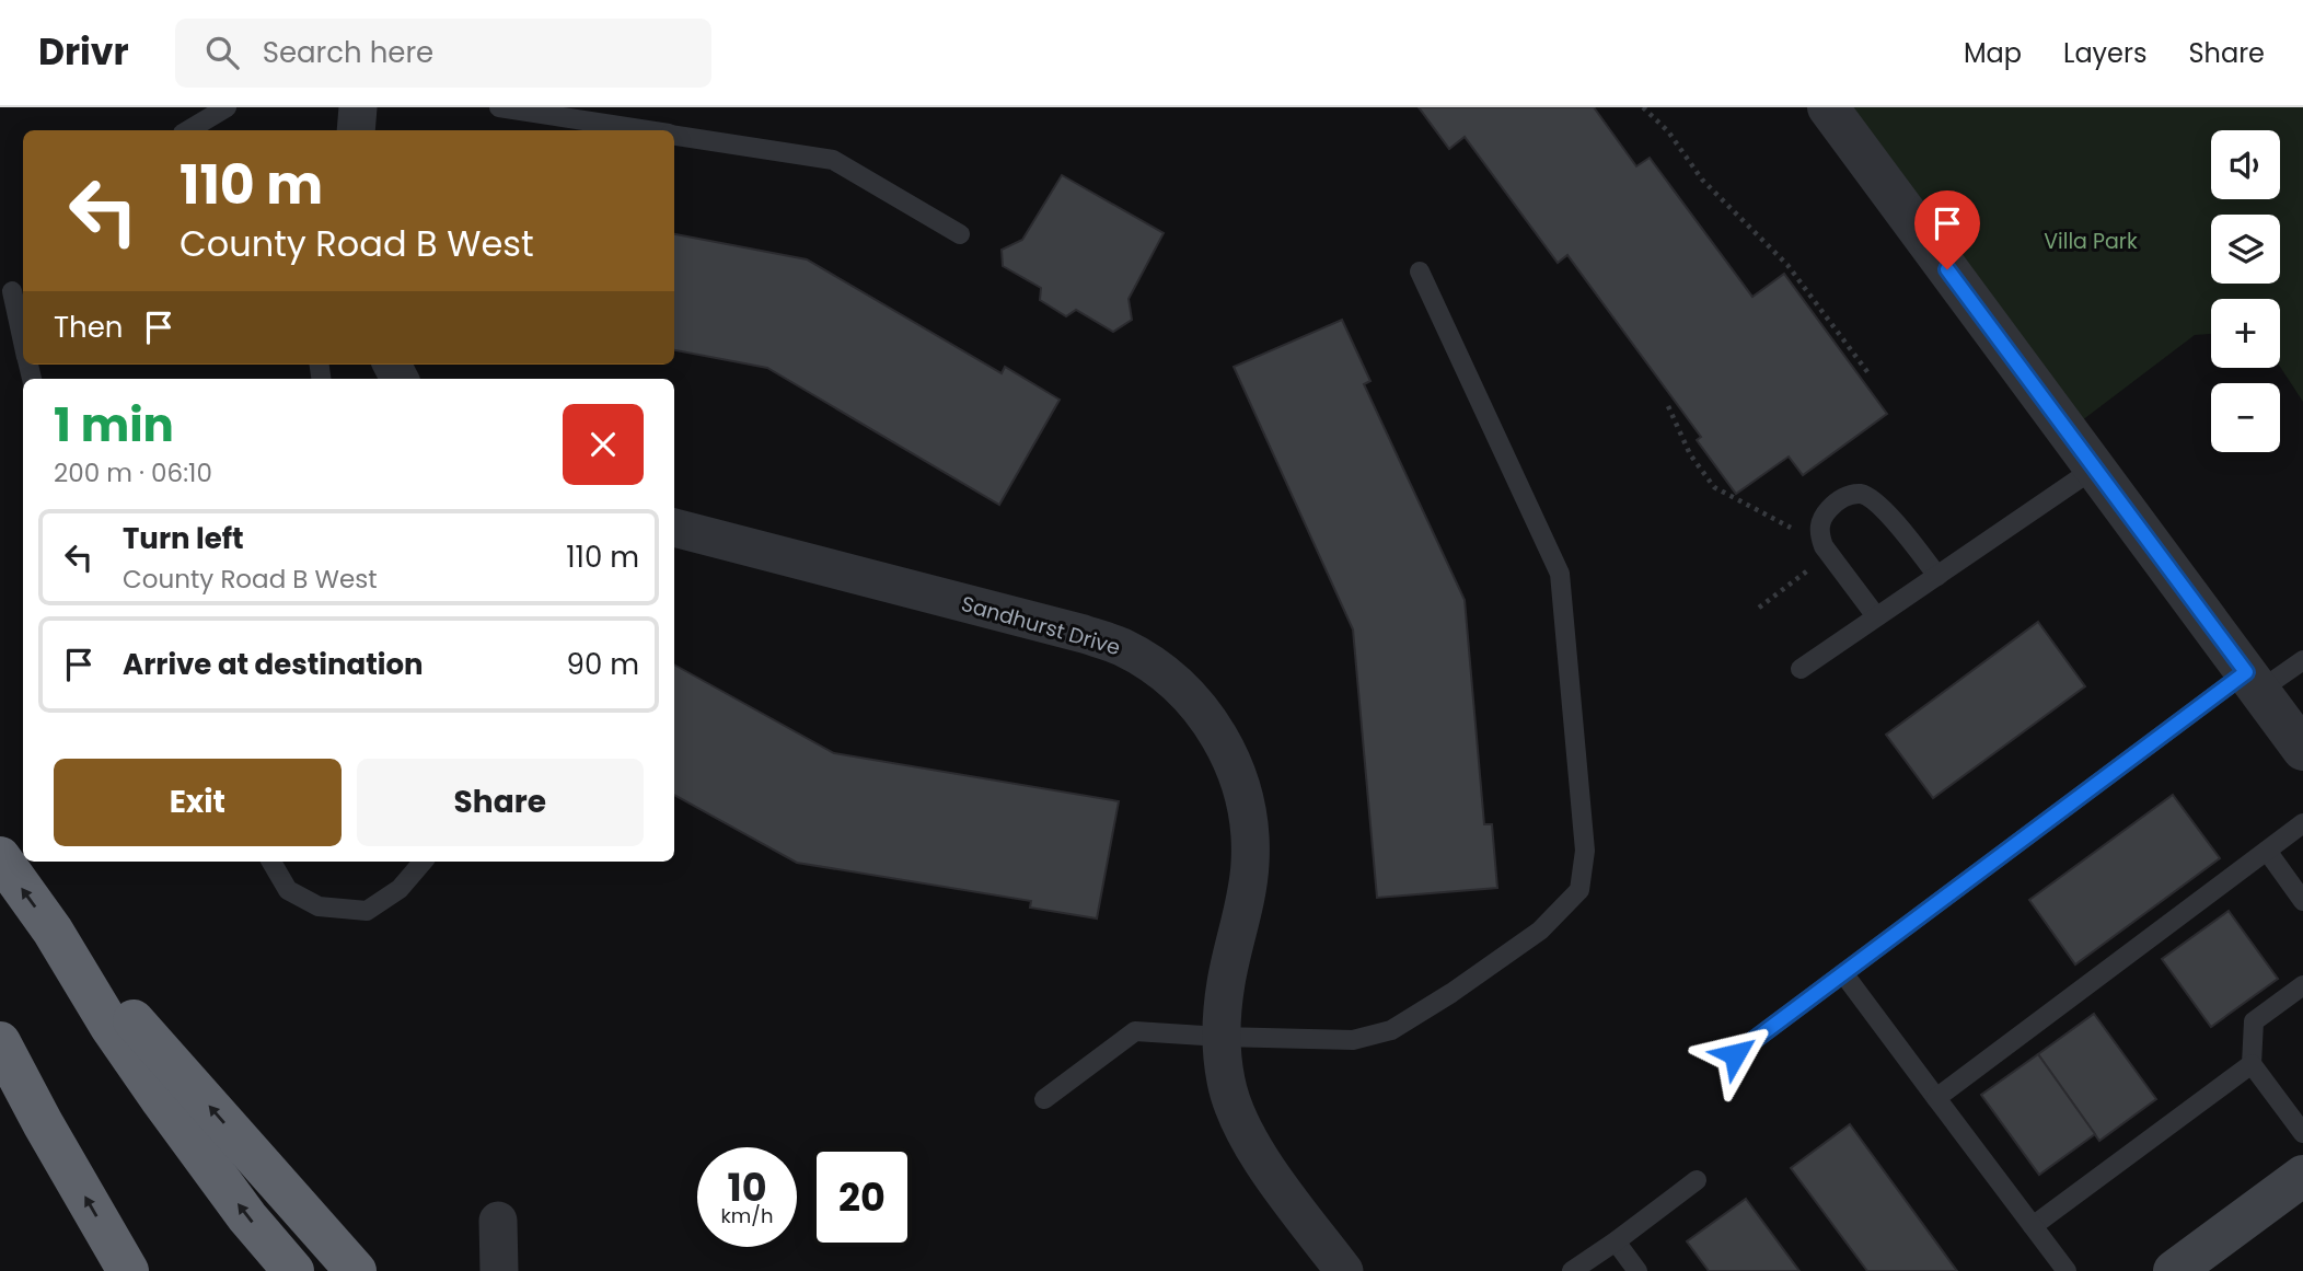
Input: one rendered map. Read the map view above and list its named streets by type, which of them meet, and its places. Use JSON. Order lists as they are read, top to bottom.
{
  "streets": {
    "street": ["Sandhurst Drive"]
  },
  "parks": ["Villa Park"],
  "page": {
    "header": "Drivr",
    "search": "Search here",
    "nav": ["Map", "Layers", "Share"],
    "map_buttons": ["+", "−"],
    "turn": ["110 m", "County Road B West"],
    "then": "Then",
    "heading": ["1 min", "200 m · 06:10"],
    "list": [
      {
        "name": "Turn left",
        "note": "County Road B West",
        "value": "110 m"
      },
      {
        "name": "Arrive at destination",
        "value": "90 m"
      }
    ],
    "buttons": ["Exit", "Share"],
    "speed": "10 km/h",
    "limit": "20"
  }
}
